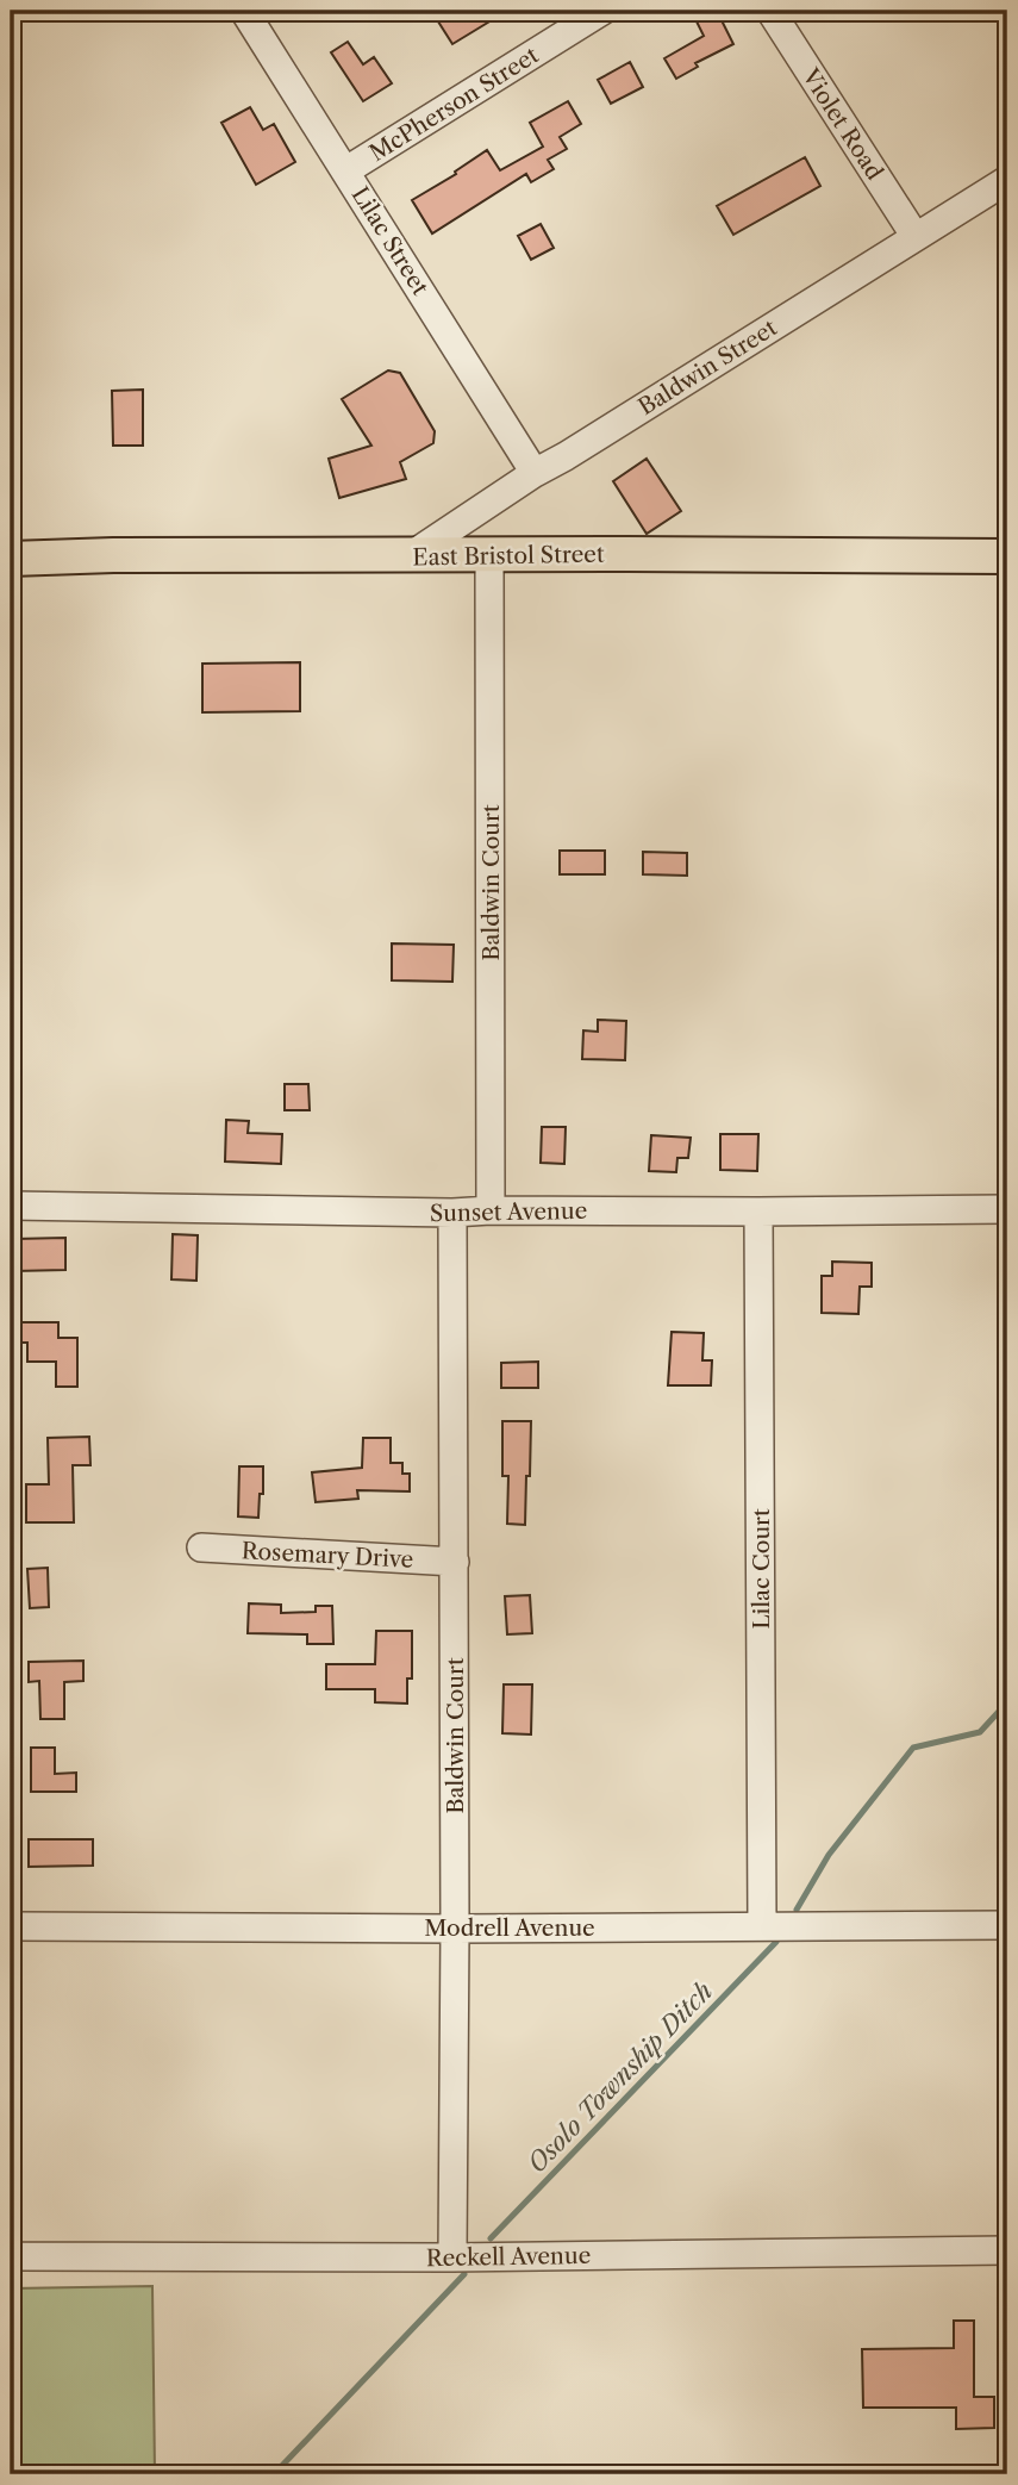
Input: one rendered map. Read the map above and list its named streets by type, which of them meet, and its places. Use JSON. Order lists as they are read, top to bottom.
{
  "streets": {
    "main road": ["East Bristol Street"],
    "street": [
      "McPherson Street",
      "Violet Road",
      "Lilac Street",
      "Baldwin Street",
      "Baldwin Court",
      "Sunset Avenue",
      "Rosemary Drive",
      "Lilac Court",
      "Modrell Avenue",
      "Reckell Avenue"
    ]
  },
  "crossings": [
    ["McPherson Street", "Lilac Street"],
    ["Violet Road", "Baldwin Street"],
    ["Lilac Street", "Baldwin Street"],
    ["Baldwin Street", "East Bristol Street"],
    ["East Bristol Street", "Baldwin Court"],
    ["Baldwin Court", "Sunset Avenue"],
    ["Baldwin Court", "Rosemary Drive"],
    ["Baldwin Court", "Modrell Avenue"],
    ["Baldwin Court", "Reckell Avenue"],
    ["Sunset Avenue", "Lilac Court"],
    ["Lilac Court", "Modrell Avenue"]
  ],
  "water": ["Osolo Township Ditch"]
}
